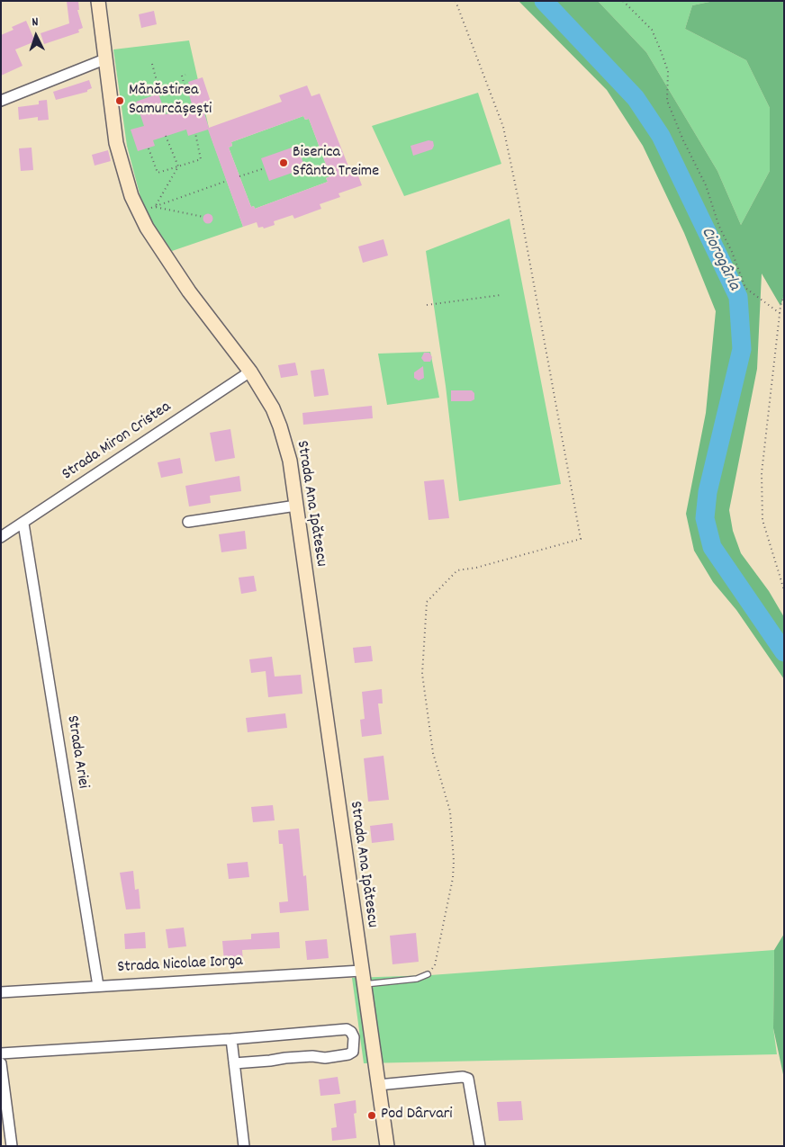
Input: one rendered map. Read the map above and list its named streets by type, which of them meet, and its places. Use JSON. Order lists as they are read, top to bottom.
{
  "streets": {
    "main road": ["Strada Ana Ipătescu"],
    "street": ["Strada Miron Cristea", "Strada Ariei", "Strada Nicolae Iorga"]
  },
  "crossings": [
    ["Strada Miron Cristea", "Strada Ana Ipătescu"],
    ["Strada Miron Cristea", "Strada Ariei"],
    ["Strada Ana Ipătescu", "Strada Nicolae Iorga"],
    ["Strada Ariei", "Strada Nicolae Iorga"]
  ],
  "water": ["Ciorogârla"],
  "places": ["Mănăstirea Samurcășești", "Biserica Sfânta Treime", "Pod Dârvari"],
  "north": "top"
}
